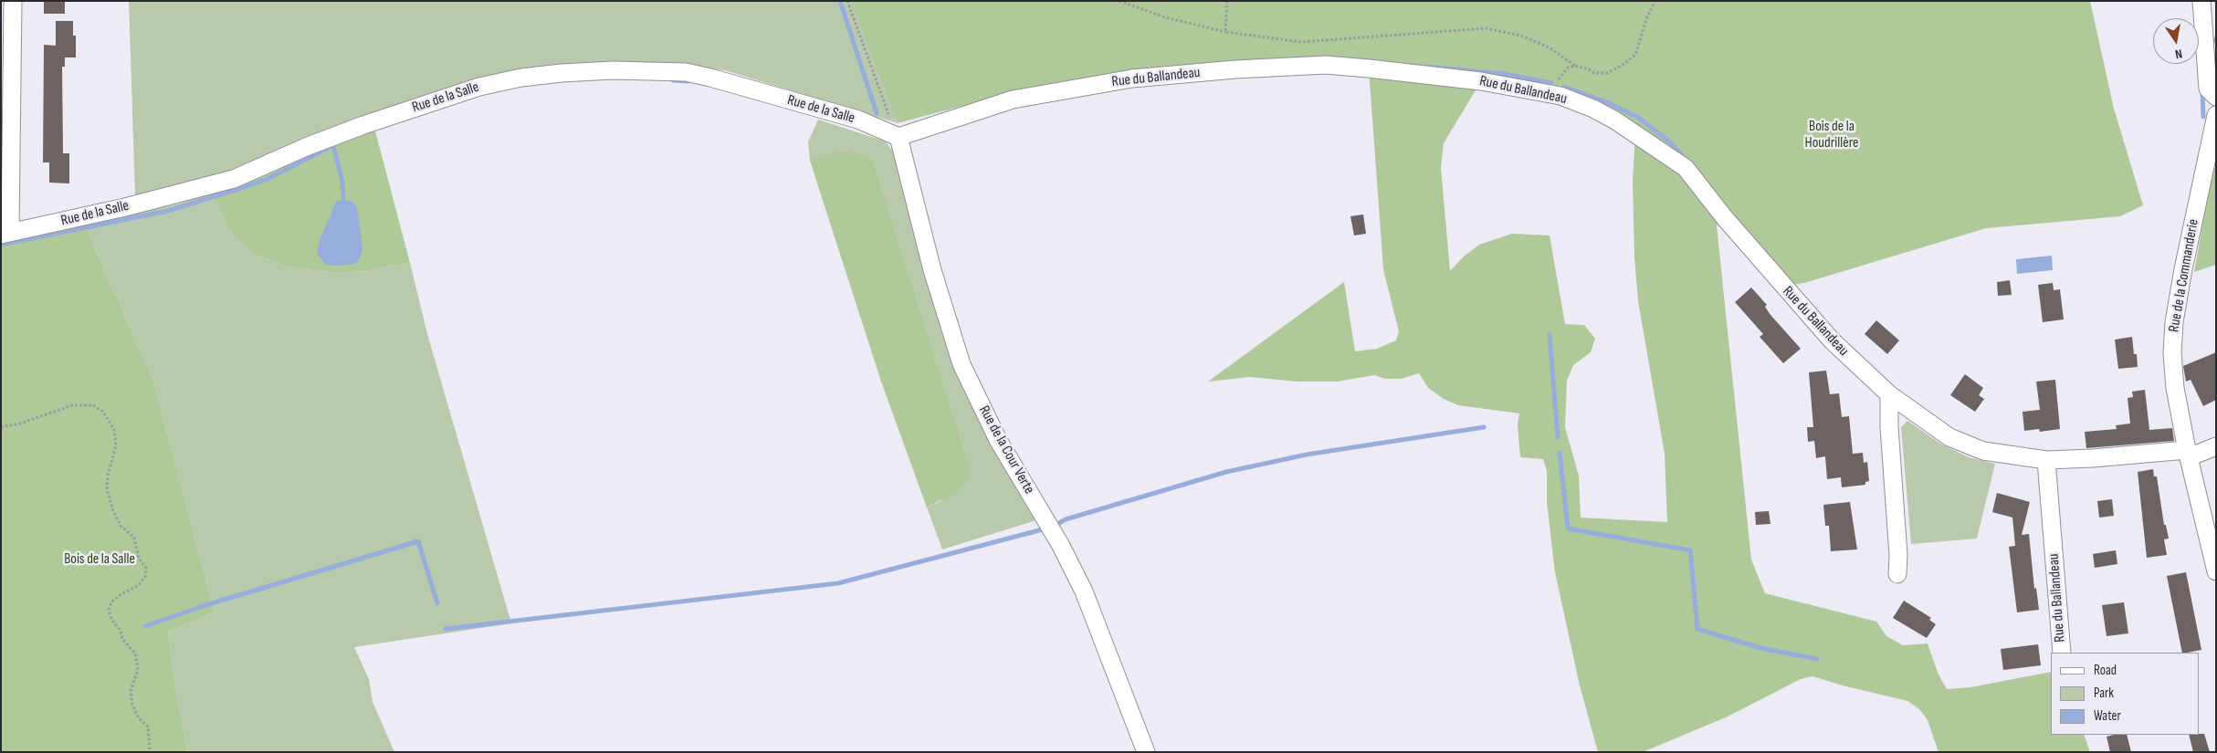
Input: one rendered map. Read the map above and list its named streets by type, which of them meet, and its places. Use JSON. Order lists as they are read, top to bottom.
{
  "streets": {
    "street": [
      "Rue du Ballandeau",
      "Rue de la Salle",
      "Rue de la Commanderie",
      "Rue de la Cour Verte"
    ]
  },
  "crossings": [
    ["Rue du Ballandeau", "Rue de la Salle"],
    ["Rue du Ballandeau", "Rue de la Commanderie"],
    ["Rue du Ballandeau", "Rue de la Cour Verte"],
    ["Rue de la Salle", "Rue de la Cour Verte"]
  ],
  "parks": ["Bois de la Houdrillère", "Bois de la Salle"],
  "legend": ["Road", "Park", "Water"],
  "north": "bottom"
}
